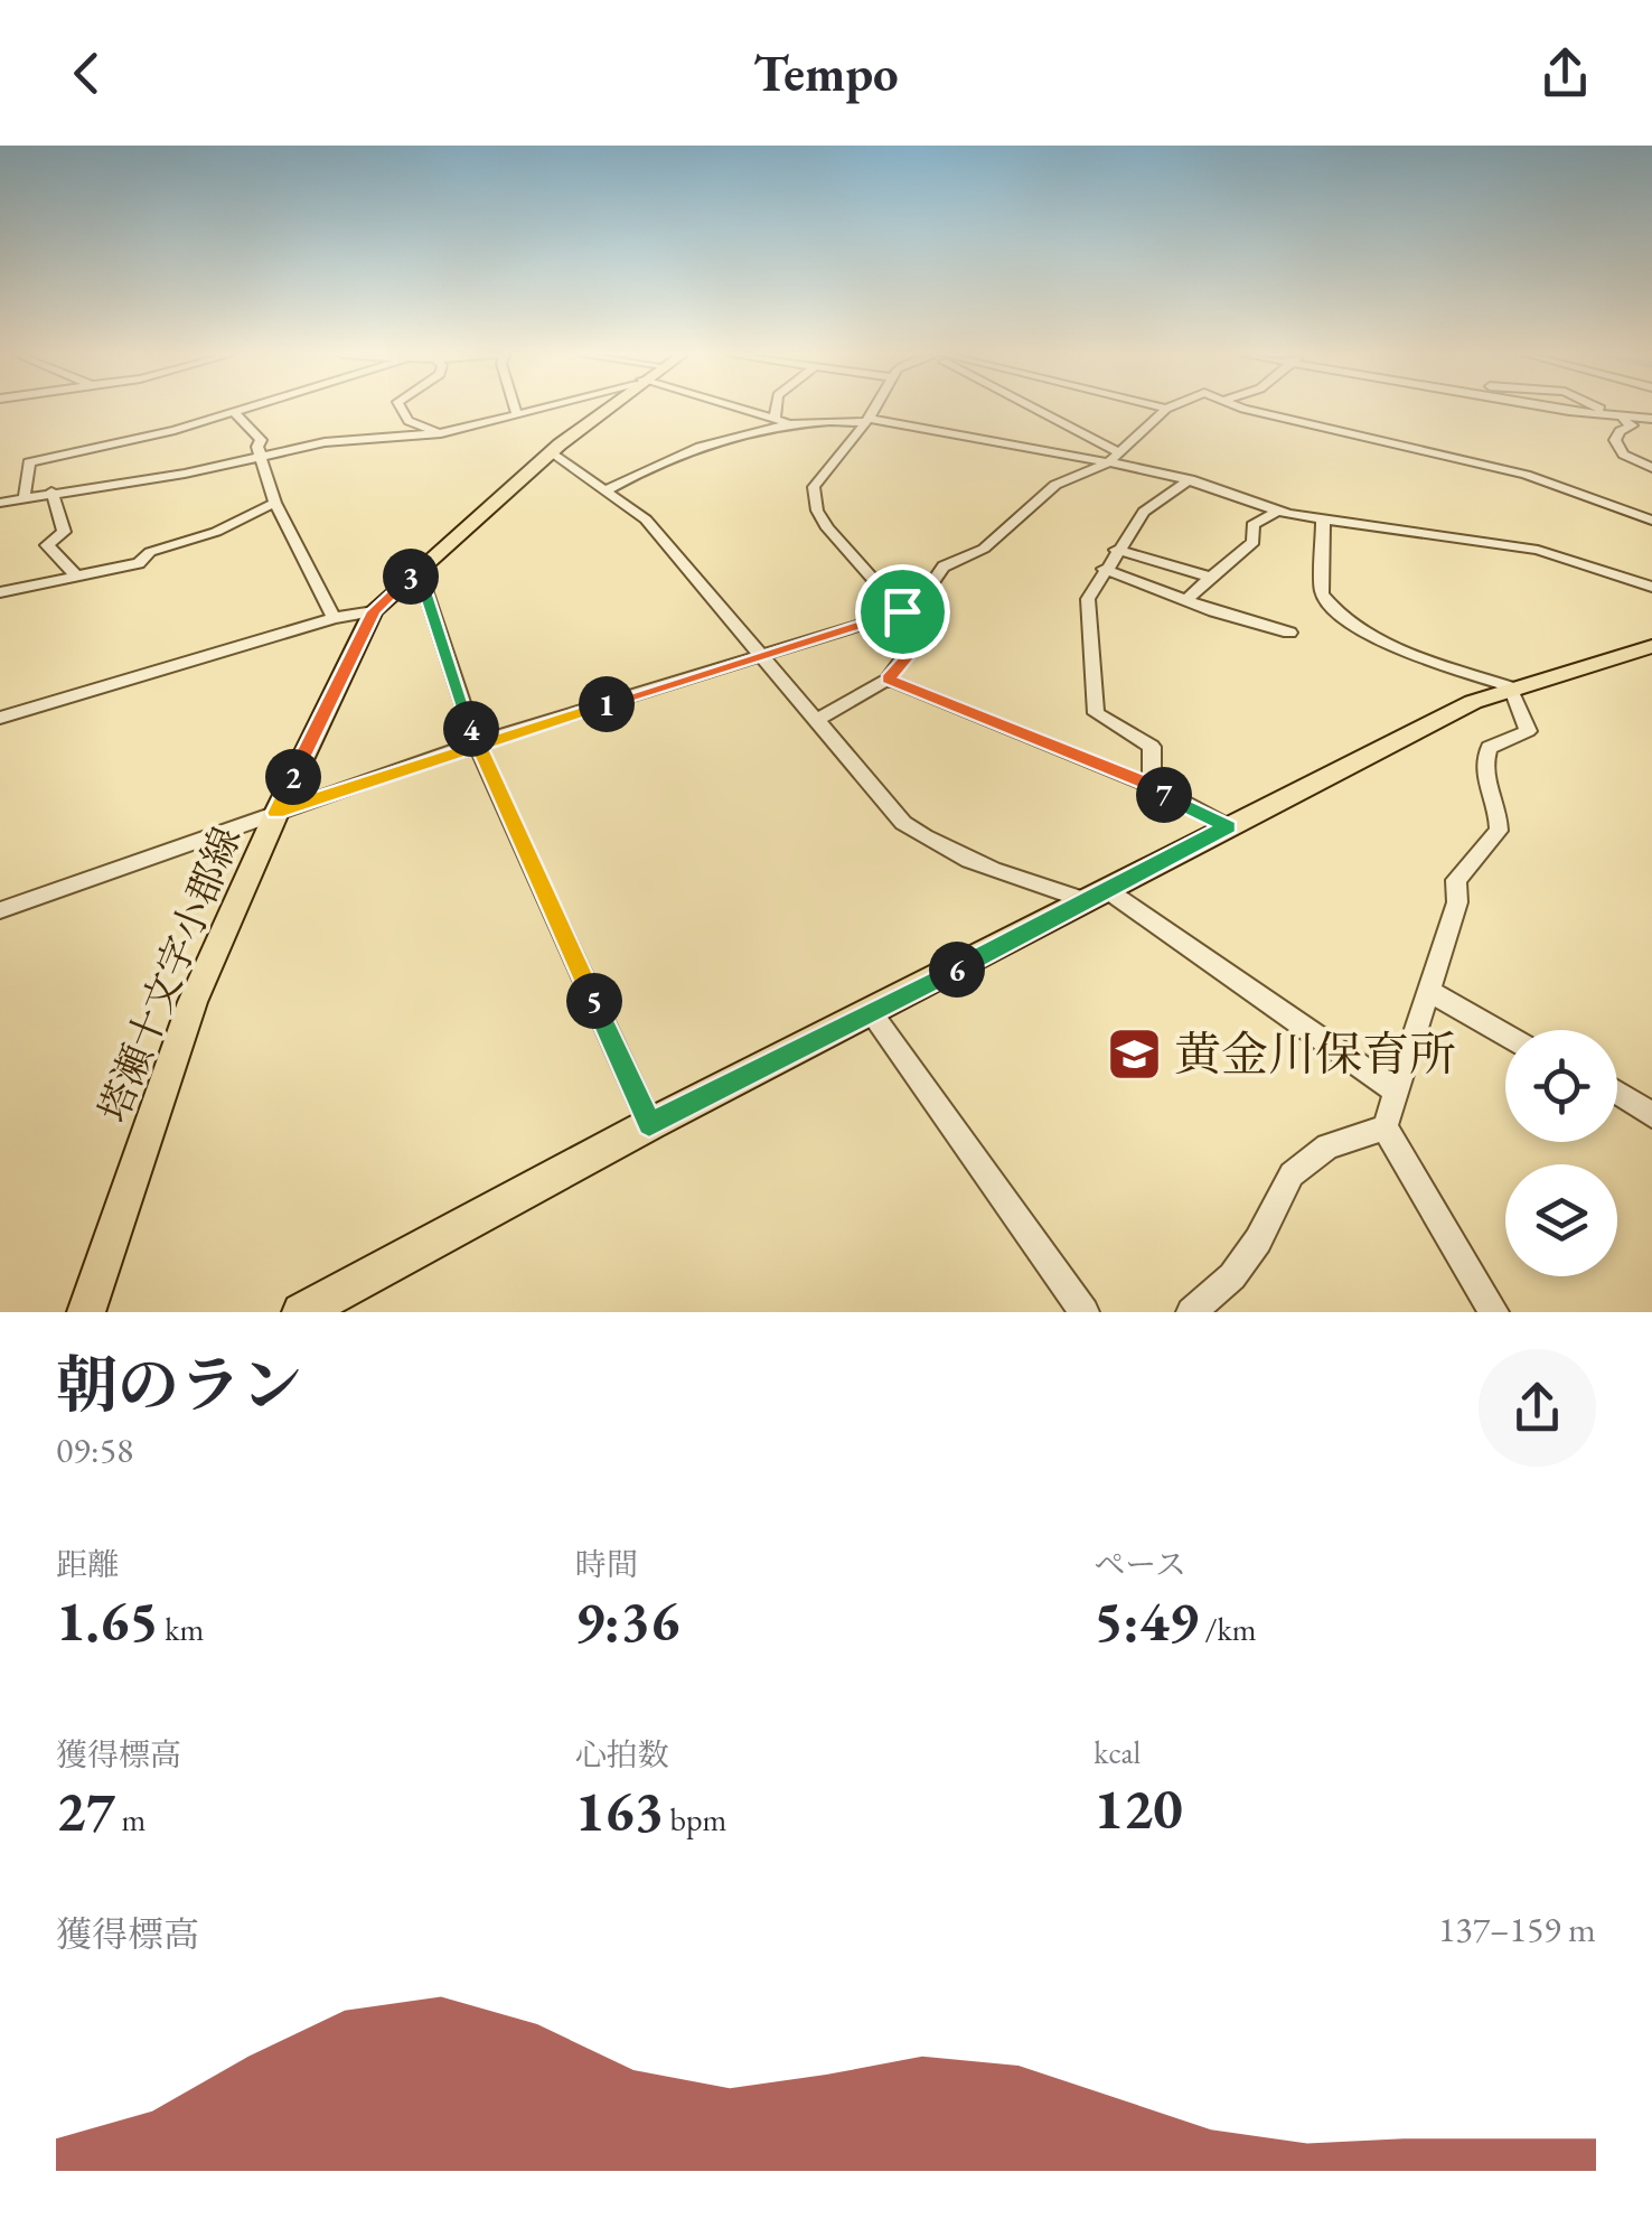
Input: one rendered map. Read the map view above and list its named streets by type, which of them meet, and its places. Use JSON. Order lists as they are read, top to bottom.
{
  "streets": {
    "main road": ["塔瀬十文字小郡線"]
  },
  "places": {
    "school or university": ["黄金川保育所"]
  },
  "page": {
    "header": "Tempo",
    "pins": [
      "3",
      "1",
      "4",
      "2",
      "7",
      "6",
      "5"
    ],
    "heading": ["朝のラン", "09:58"],
    "stats": [
      ["距離", "1.65 km"],
      ["時間", "9:36"],
      ["ペース", "5:49 /km"],
      ["獲得標高", "27 m"],
      ["心拍数", "163 bpm"],
      ["kcal", "120"]
    ],
    "chart": ["獲得標高", "137–159 m"]
  }
}
